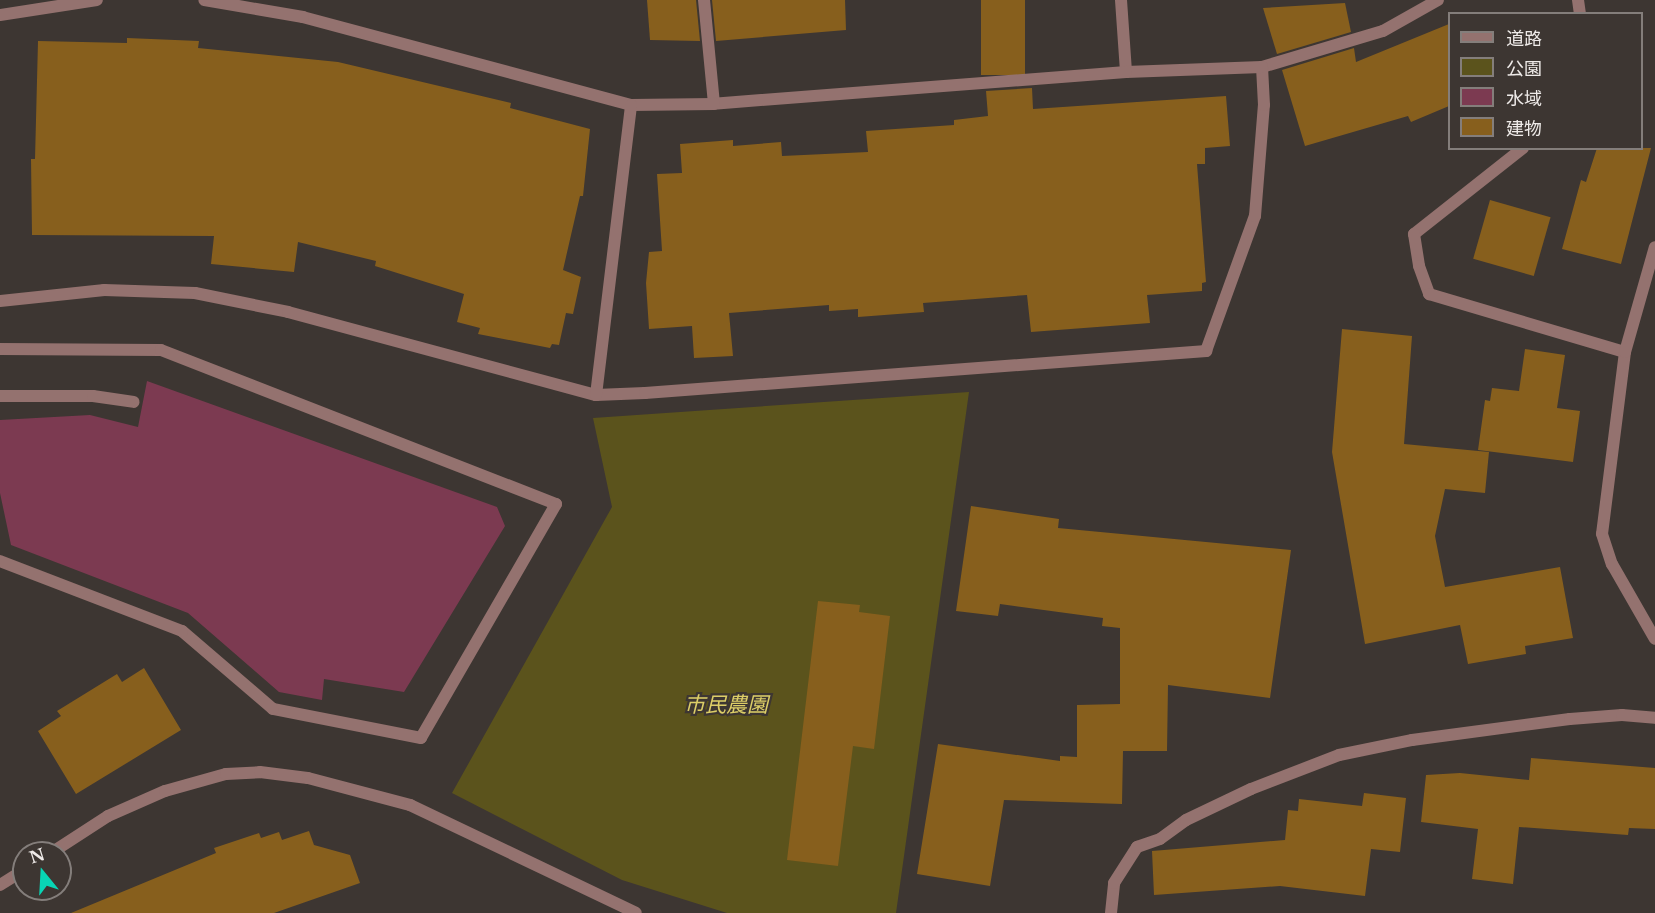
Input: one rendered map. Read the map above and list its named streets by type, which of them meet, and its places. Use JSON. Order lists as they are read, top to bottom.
{
  "parks": ["市民農園"],
  "legend": [
    "道路",
    "公園",
    "水域",
    "建物"
  ],
  "north": "top"
}
